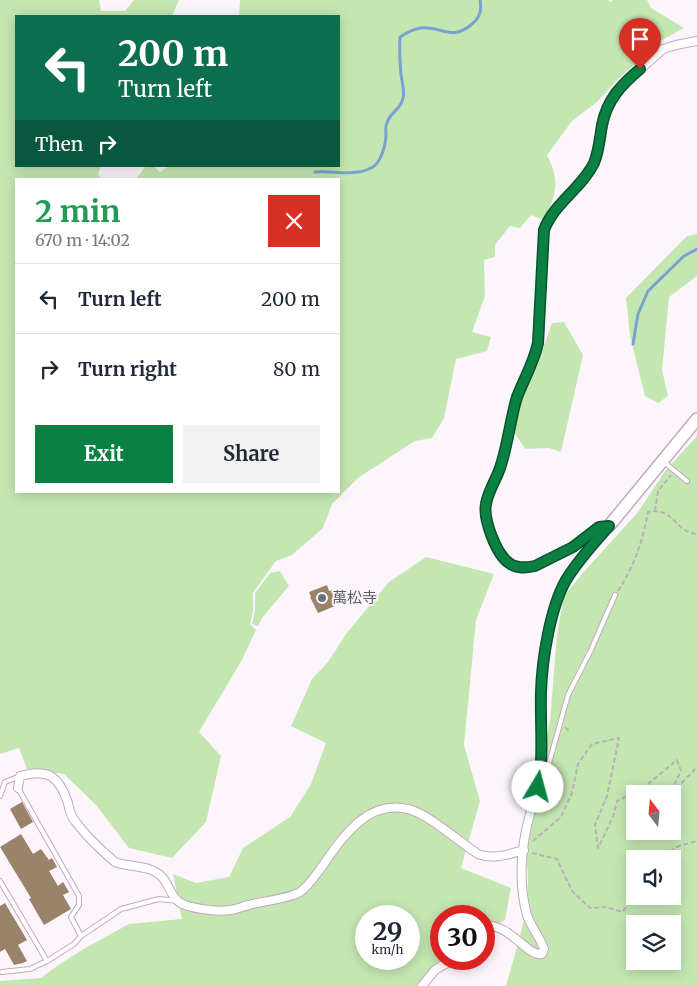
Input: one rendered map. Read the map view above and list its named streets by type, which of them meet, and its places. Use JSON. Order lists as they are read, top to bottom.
{
  "places": ["萬松寺"],
  "north": "top",
  "page": {
    "turn": ["200 m", "Turn left"],
    "then": "Then",
    "heading": ["2 min", "670 m · 14:02"],
    "list": [
      {
        "name": "Turn left",
        "value": "200 m"
      },
      {
        "name": "Turn right",
        "value": "80 m"
      }
    ],
    "buttons": ["Exit", "Share"],
    "speed": "29 km/h",
    "limit": "30"
  }
}
